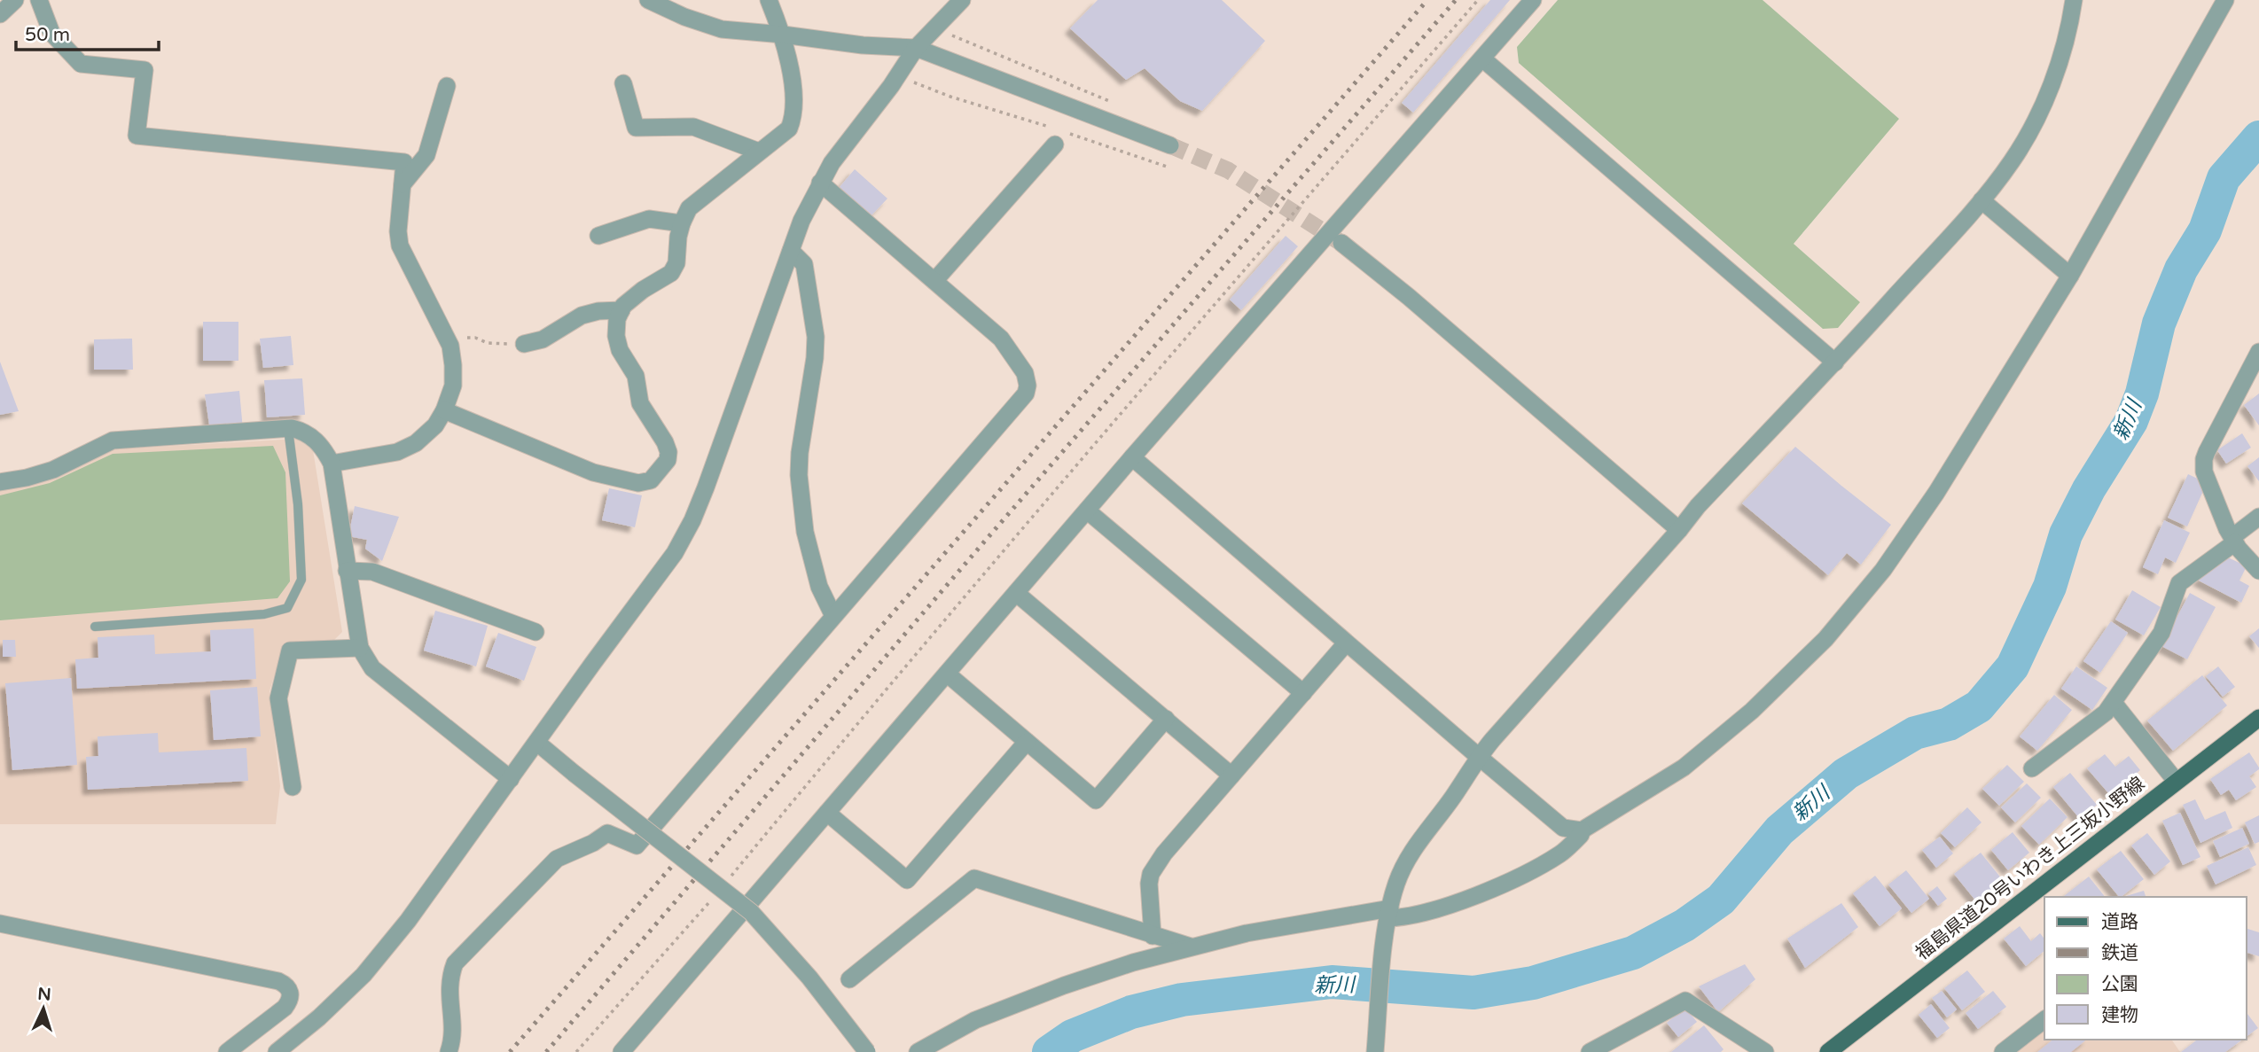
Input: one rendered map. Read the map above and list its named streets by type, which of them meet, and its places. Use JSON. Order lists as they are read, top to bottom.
{
  "streets": {
    "main road": ["福島県道20号いわき上三坂小野線"]
  },
  "water": ["新川"],
  "legend": [
    "道路",
    "鉄道",
    "公園",
    "建物"
  ],
  "scale_bar": "50 m",
  "north": "top"
}
